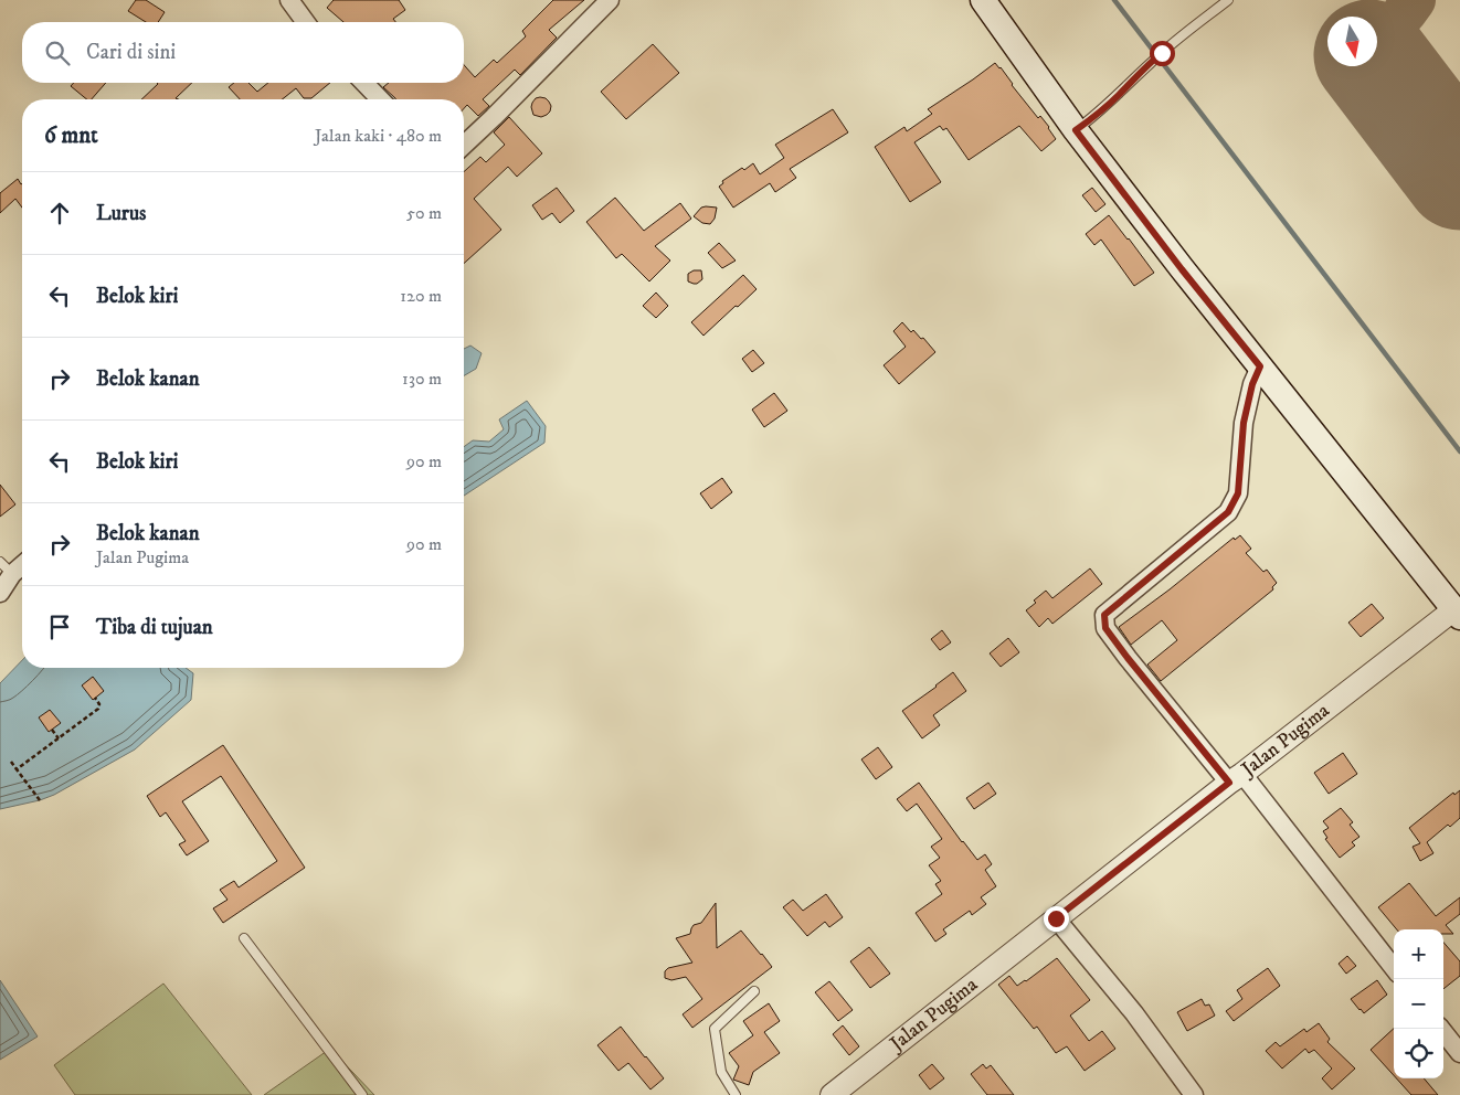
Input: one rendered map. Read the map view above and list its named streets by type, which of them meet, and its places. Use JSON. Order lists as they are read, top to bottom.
{
  "streets": {
    "street": ["Jalan Pugima"]
  },
  "north": "bottom",
  "page": {
    "search": "Cari di sini",
    "heading": ["6 mnt", "Jalan kaki · 480 m"],
    "list": [
      ["Lurus", "50 m"],
      ["Belok kiri", "120 m"],
      ["Belok kanan", "130 m"],
      ["Belok kiri", "90 m"],
      ["Belok kanan", "Jalan Pugima", "90 m"],
      "Tiba di tujuan"
    ],
    "map_buttons": ["+", "−"]
  }
}
